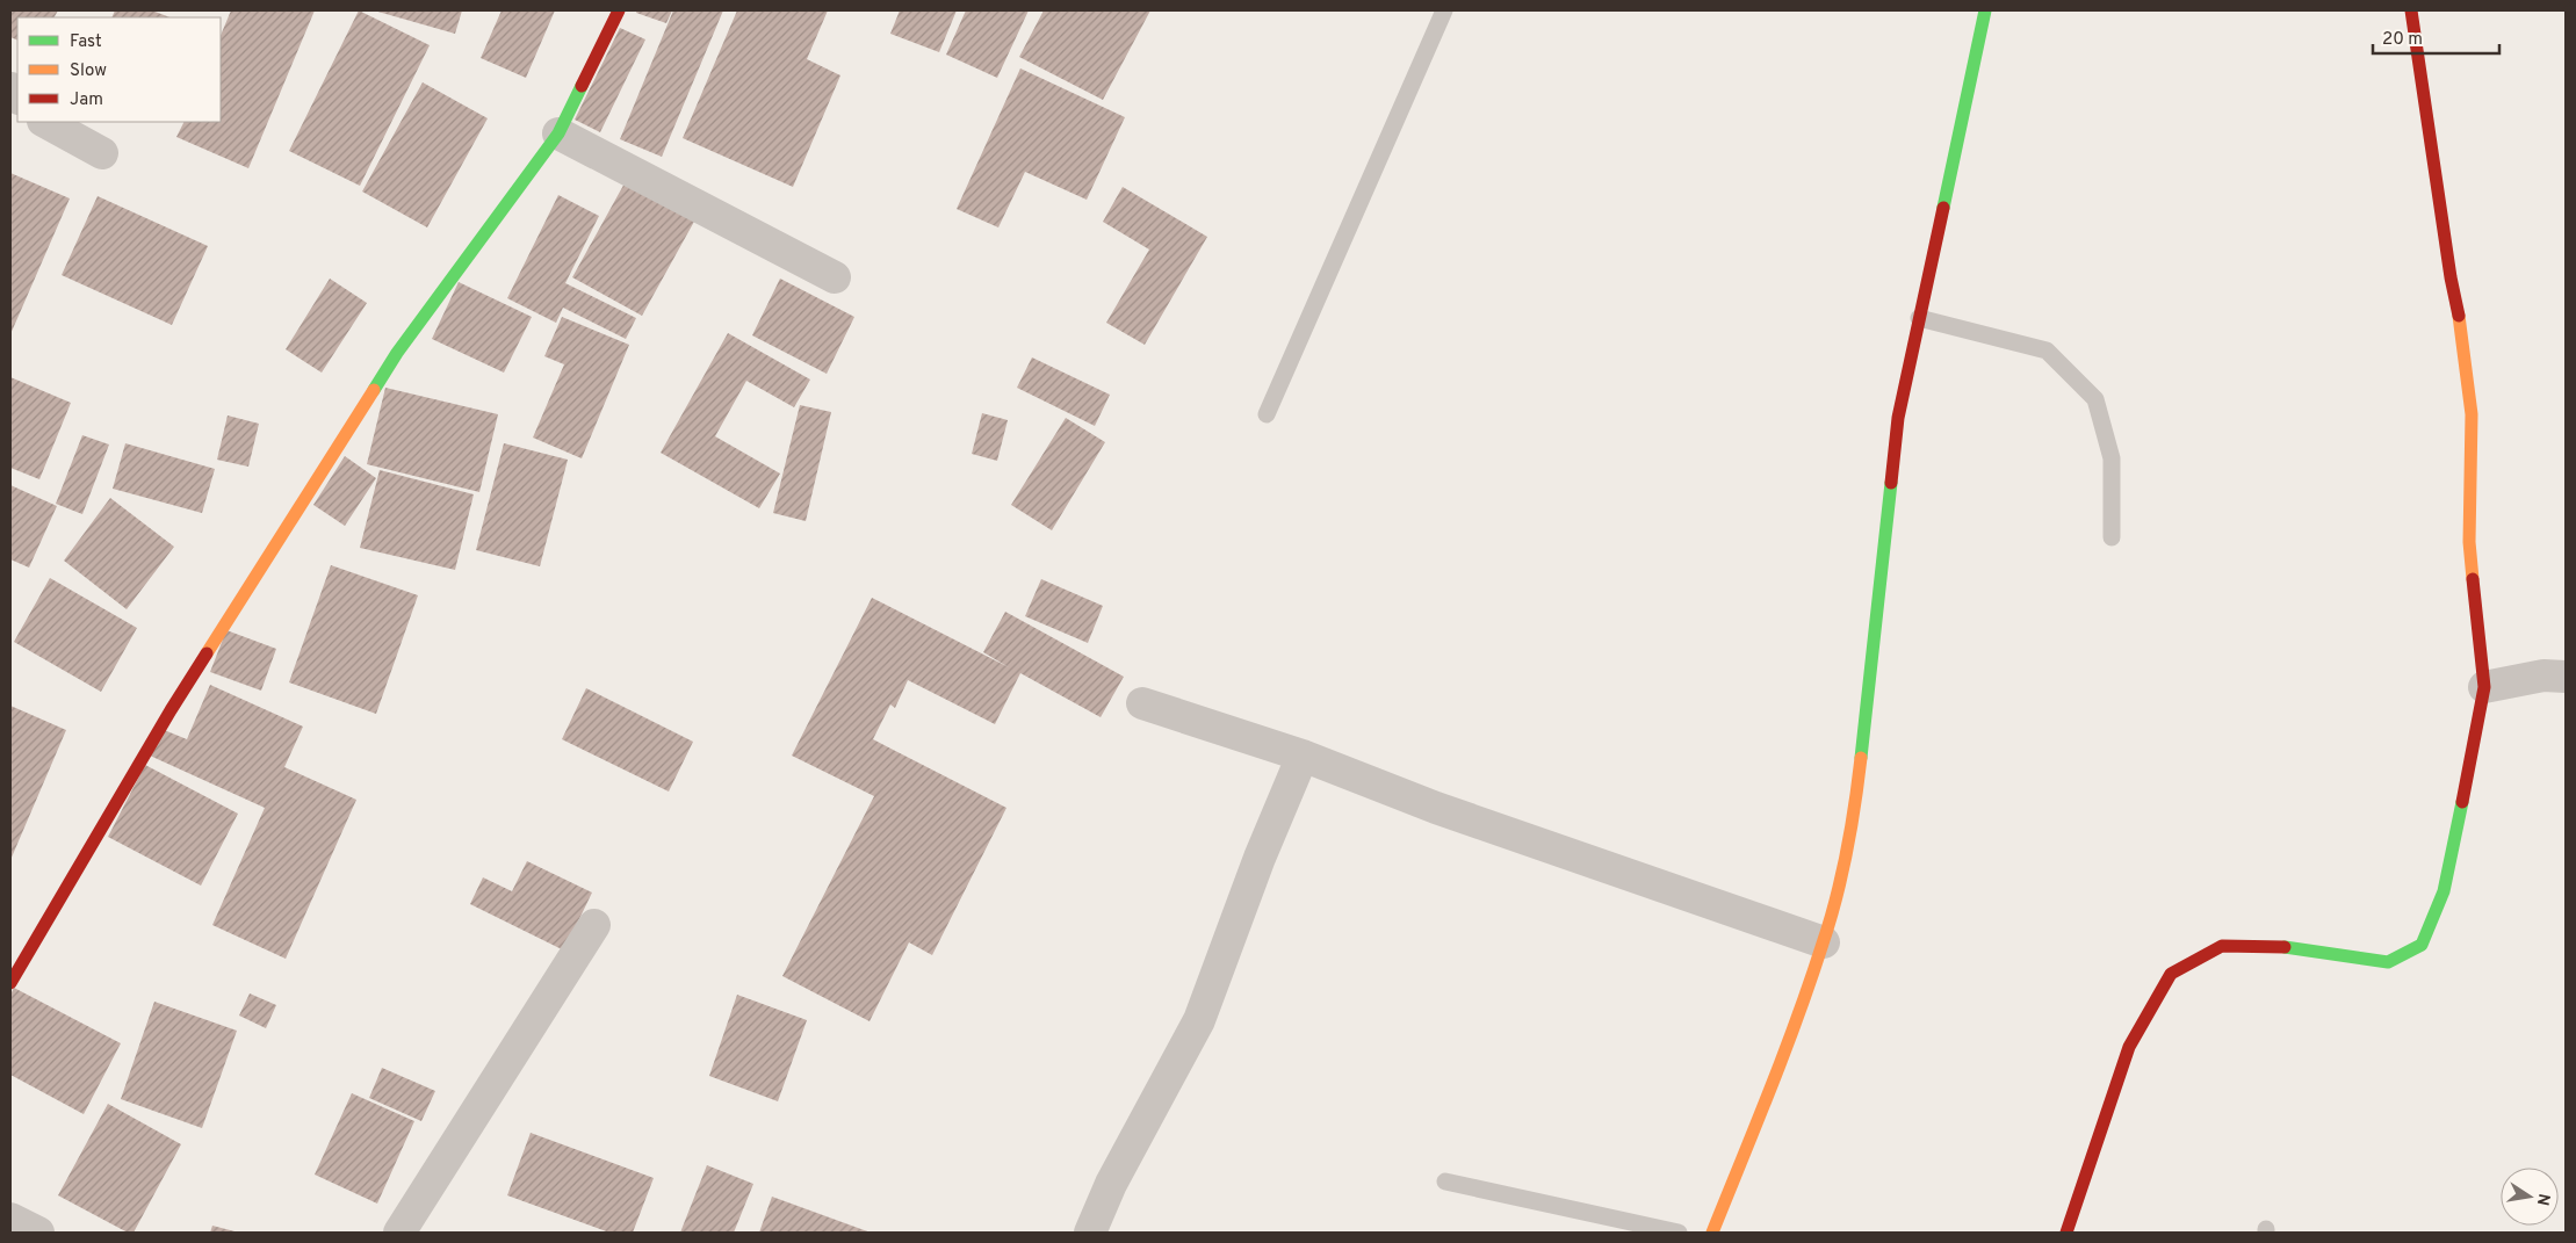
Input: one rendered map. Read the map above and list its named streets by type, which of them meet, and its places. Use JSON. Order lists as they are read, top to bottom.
{
  "legend": ["Fast", "Slow", "Jam"],
  "scale_bar": "20 m",
  "north": "right"
}
